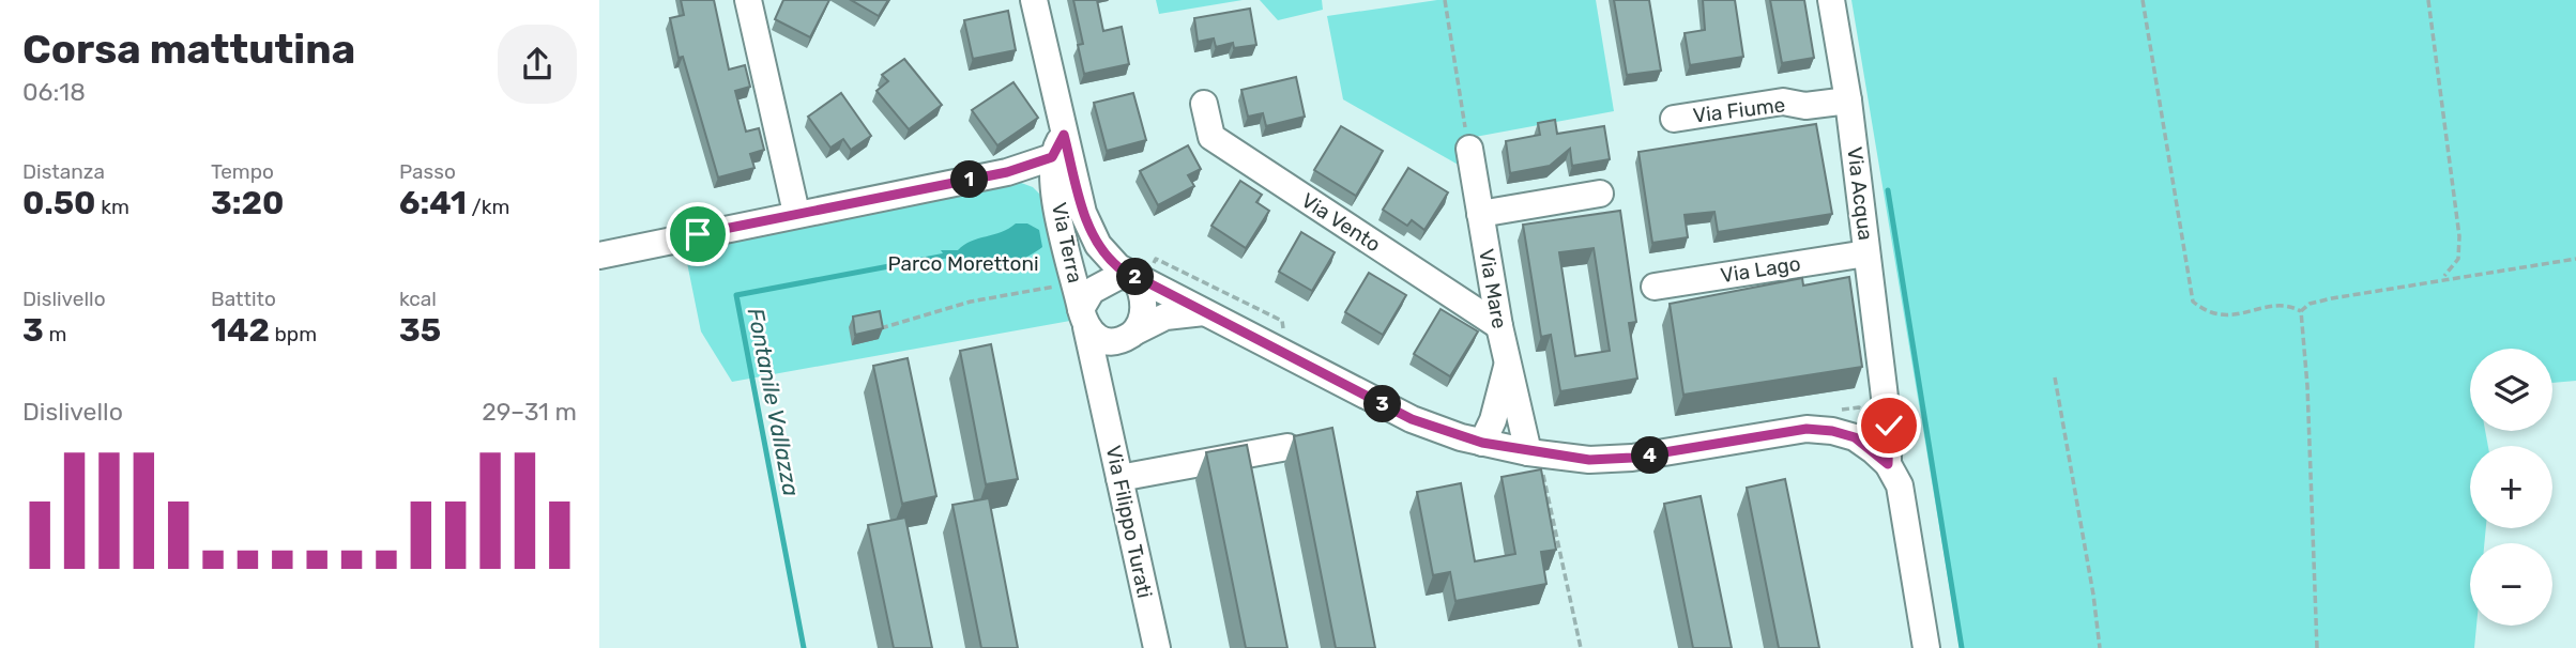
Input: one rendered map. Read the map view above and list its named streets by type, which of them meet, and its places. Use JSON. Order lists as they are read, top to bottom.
{
  "streets": {
    "street": [
      "Via Fiume",
      "Via Acqua",
      "Via Vento",
      "Via Terra",
      "Via Lago",
      "Via Mare",
      "Via Filippo Turati"
    ]
  },
  "crossings": [
    ["Via Fiume", "Via Acqua"],
    ["Via Acqua", "Via Terra"],
    ["Via Acqua", "Via Lago"],
    ["Via Vento", "Via Mare"],
    ["Via Terra", "Via Mare"],
    ["Via Terra", "Via Filippo Turati"]
  ],
  "water": ["Fontanile Vallazza"],
  "parks": ["Parco Morettoni"],
  "page": {
    "heading": ["Corsa mattutina", "06:18"],
    "stats": [
      ["Distanza", "0.50 km"],
      ["Tempo", "3:20"],
      ["Passo", "6:41 /km"],
      ["Dislivello", "3 m"],
      ["Battito", "142 bpm"],
      ["kcal", "35"]
    ],
    "pins": [
      "1",
      "2",
      "3",
      "4"
    ],
    "map_buttons": ["+", "−"],
    "chart": ["Dislivello", "29–31 m"]
  }
}
